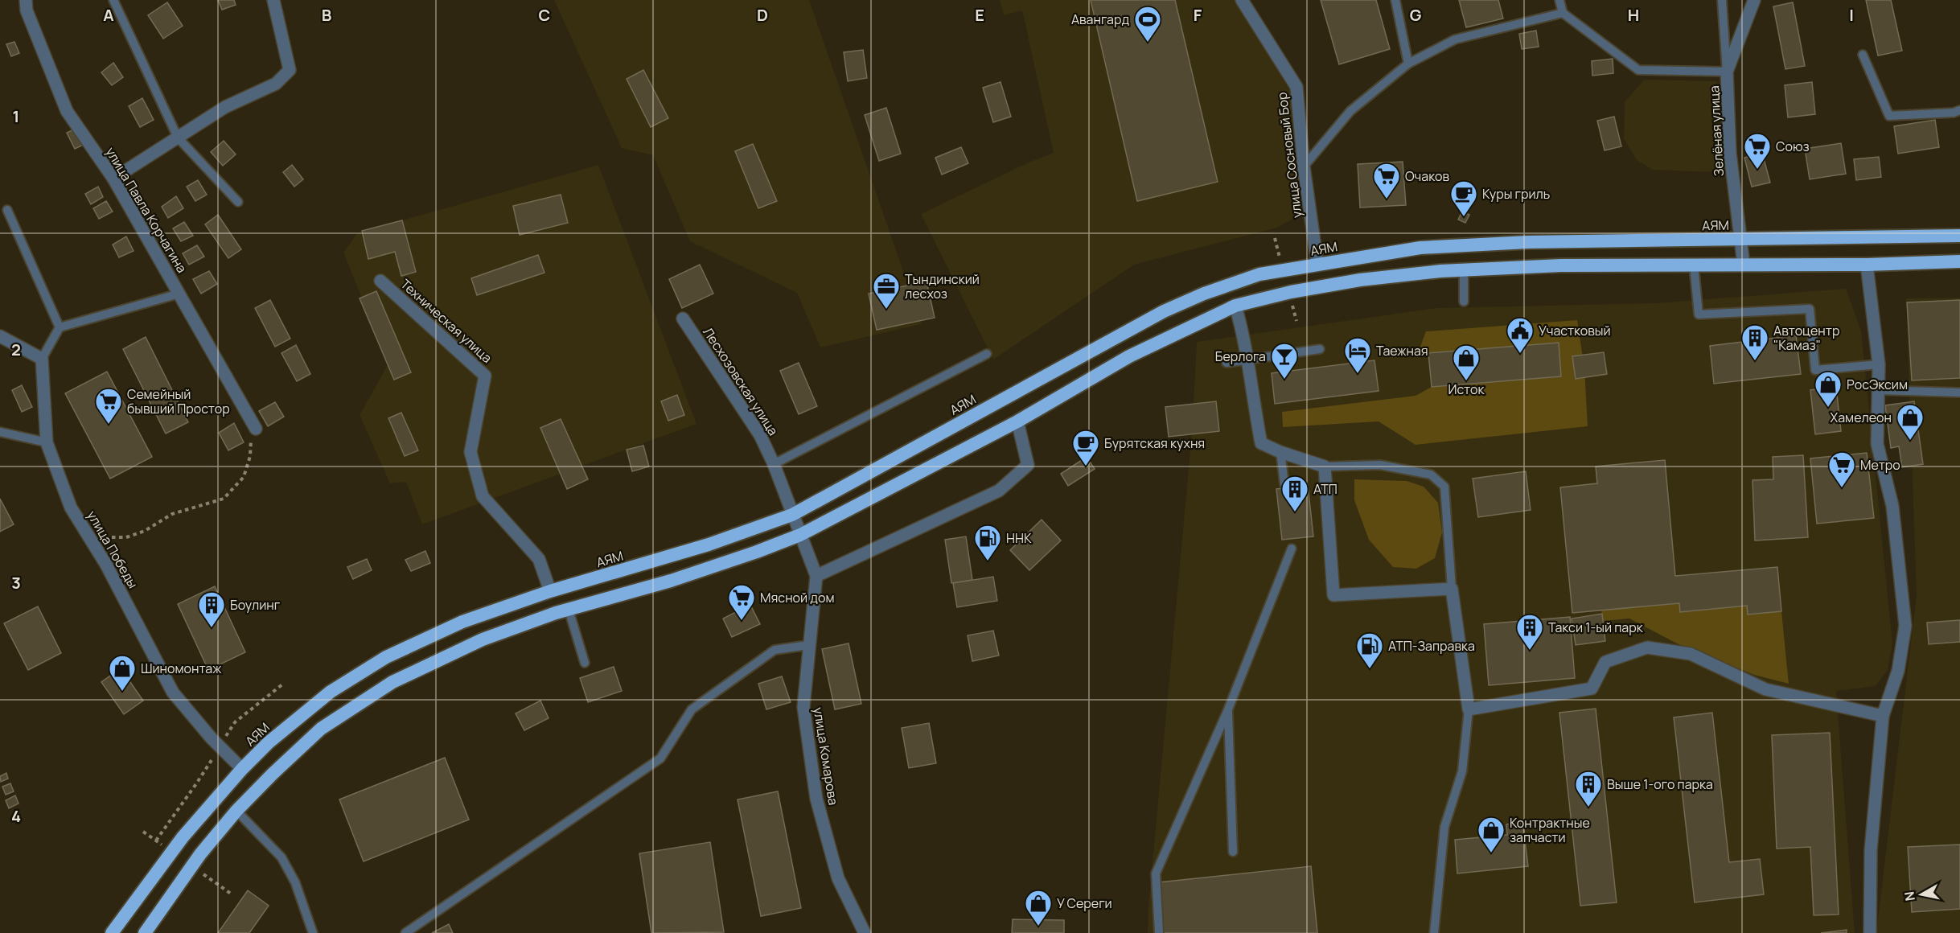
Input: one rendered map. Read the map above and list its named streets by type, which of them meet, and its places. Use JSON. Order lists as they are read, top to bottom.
{
  "streets": {
    "highway": ["АЯМ"],
    "street": [
      "Зелёная улица",
      "улица Сосновый Бор",
      "улица Павла Корчагина",
      "Техническая улица",
      "Лесхозовская улица",
      "улица Победы",
      "улица Комарова"
    ]
  },
  "crossings": [
    ["Зелёная улица", "АЯМ"],
    ["улица Сосновый Бор", "АЯМ"],
    ["АЯМ", "Техническая улица"],
    ["АЯМ", "Лесхозовская улица"],
    ["АЯМ", "улица Победы"],
    ["Лесхозовская улица", "улица Комарова"]
  ],
  "places": {
    "sports": ["Авангард"],
    "supermarket": [
      "Союз",
      "Очаков",
      "Семейный бывший Простор",
      "Метро",
      "Мясной дом"
    ],
    "cafe": ["Куры гриль", "Бурятская кухня"],
    "office": ["Тындинский лесхоз"],
    "public building": ["Участковый"],
    "building": [
      "Автоцентр \"Камаз\"",
      "АТП",
      "Боулинг",
      "Такси 1-ый парк",
      "Выше 1-ого парка"
    ],
    "hotel": ["Таежная"],
    "bar": ["Берлога"],
    "shop": [
      "Исток",
      "РосЭксим",
      "Хамелеон",
      "Шиномонтаж",
      "Контрактные запчасти",
      "У Сереги"
    ],
    "fuel station": ["ННК", "АТП-Заправка"]
  },
  "north": "left",
  "grid": {
    "columns": [
      "A",
      "B",
      "C",
      "D",
      "E",
      "F",
      "G",
      "H",
      "I"
    ],
    "rows": [
      "1",
      "2",
      "3",
      "4"
    ]
  }
}
